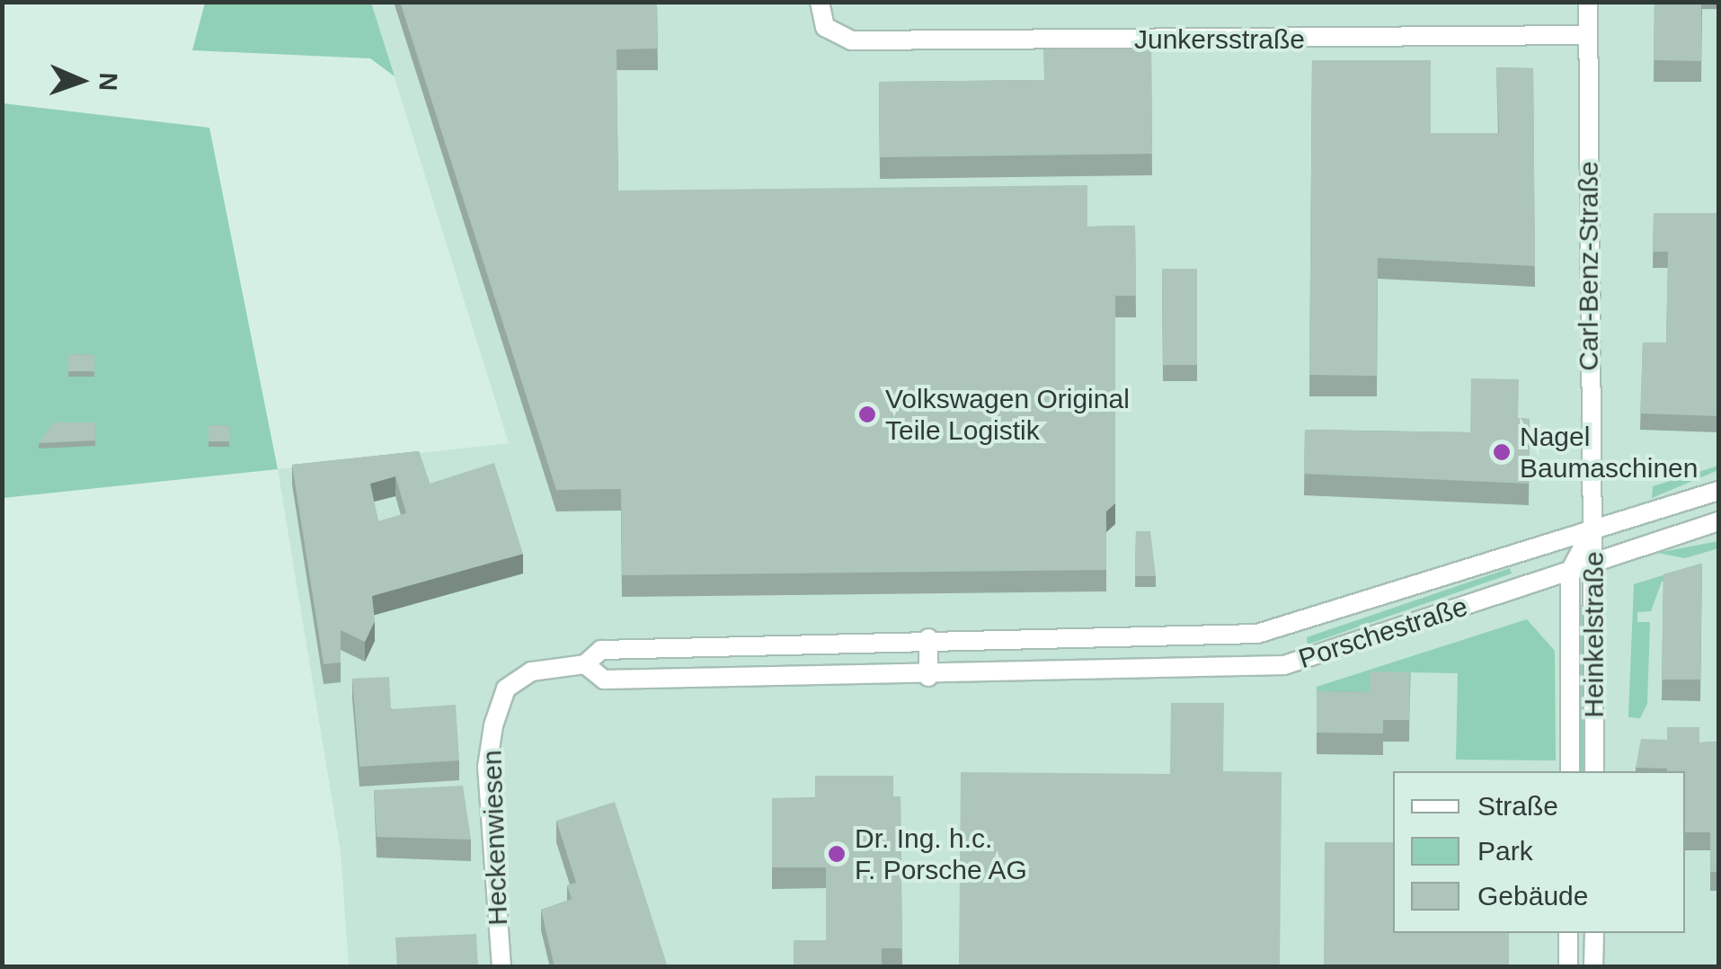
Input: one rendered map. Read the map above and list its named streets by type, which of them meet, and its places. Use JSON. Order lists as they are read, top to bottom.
{
  "streets": {
    "street": [
      "Junkersstraße",
      "Carl-Benz-Straße",
      "Porschestraße",
      "Heinkelstraße",
      "Heckenwiesen"
    ]
  },
  "crossings": [
    ["Junkersstraße", "Carl-Benz-Straße"],
    ["Carl-Benz-Straße", "Porschestraße"],
    ["Carl-Benz-Straße", "Heinkelstraße"],
    ["Porschestraße", "Heinkelstraße"],
    ["Porschestraße", "Heckenwiesen"]
  ],
  "places": ["Volkswagen Original Teile Logistik", "Nagel Baumaschinen", "Dr. Ing. h.c. F. Porsche AG"],
  "legend": ["Straße", "Park", "Gebäude"],
  "north": "right"
}
